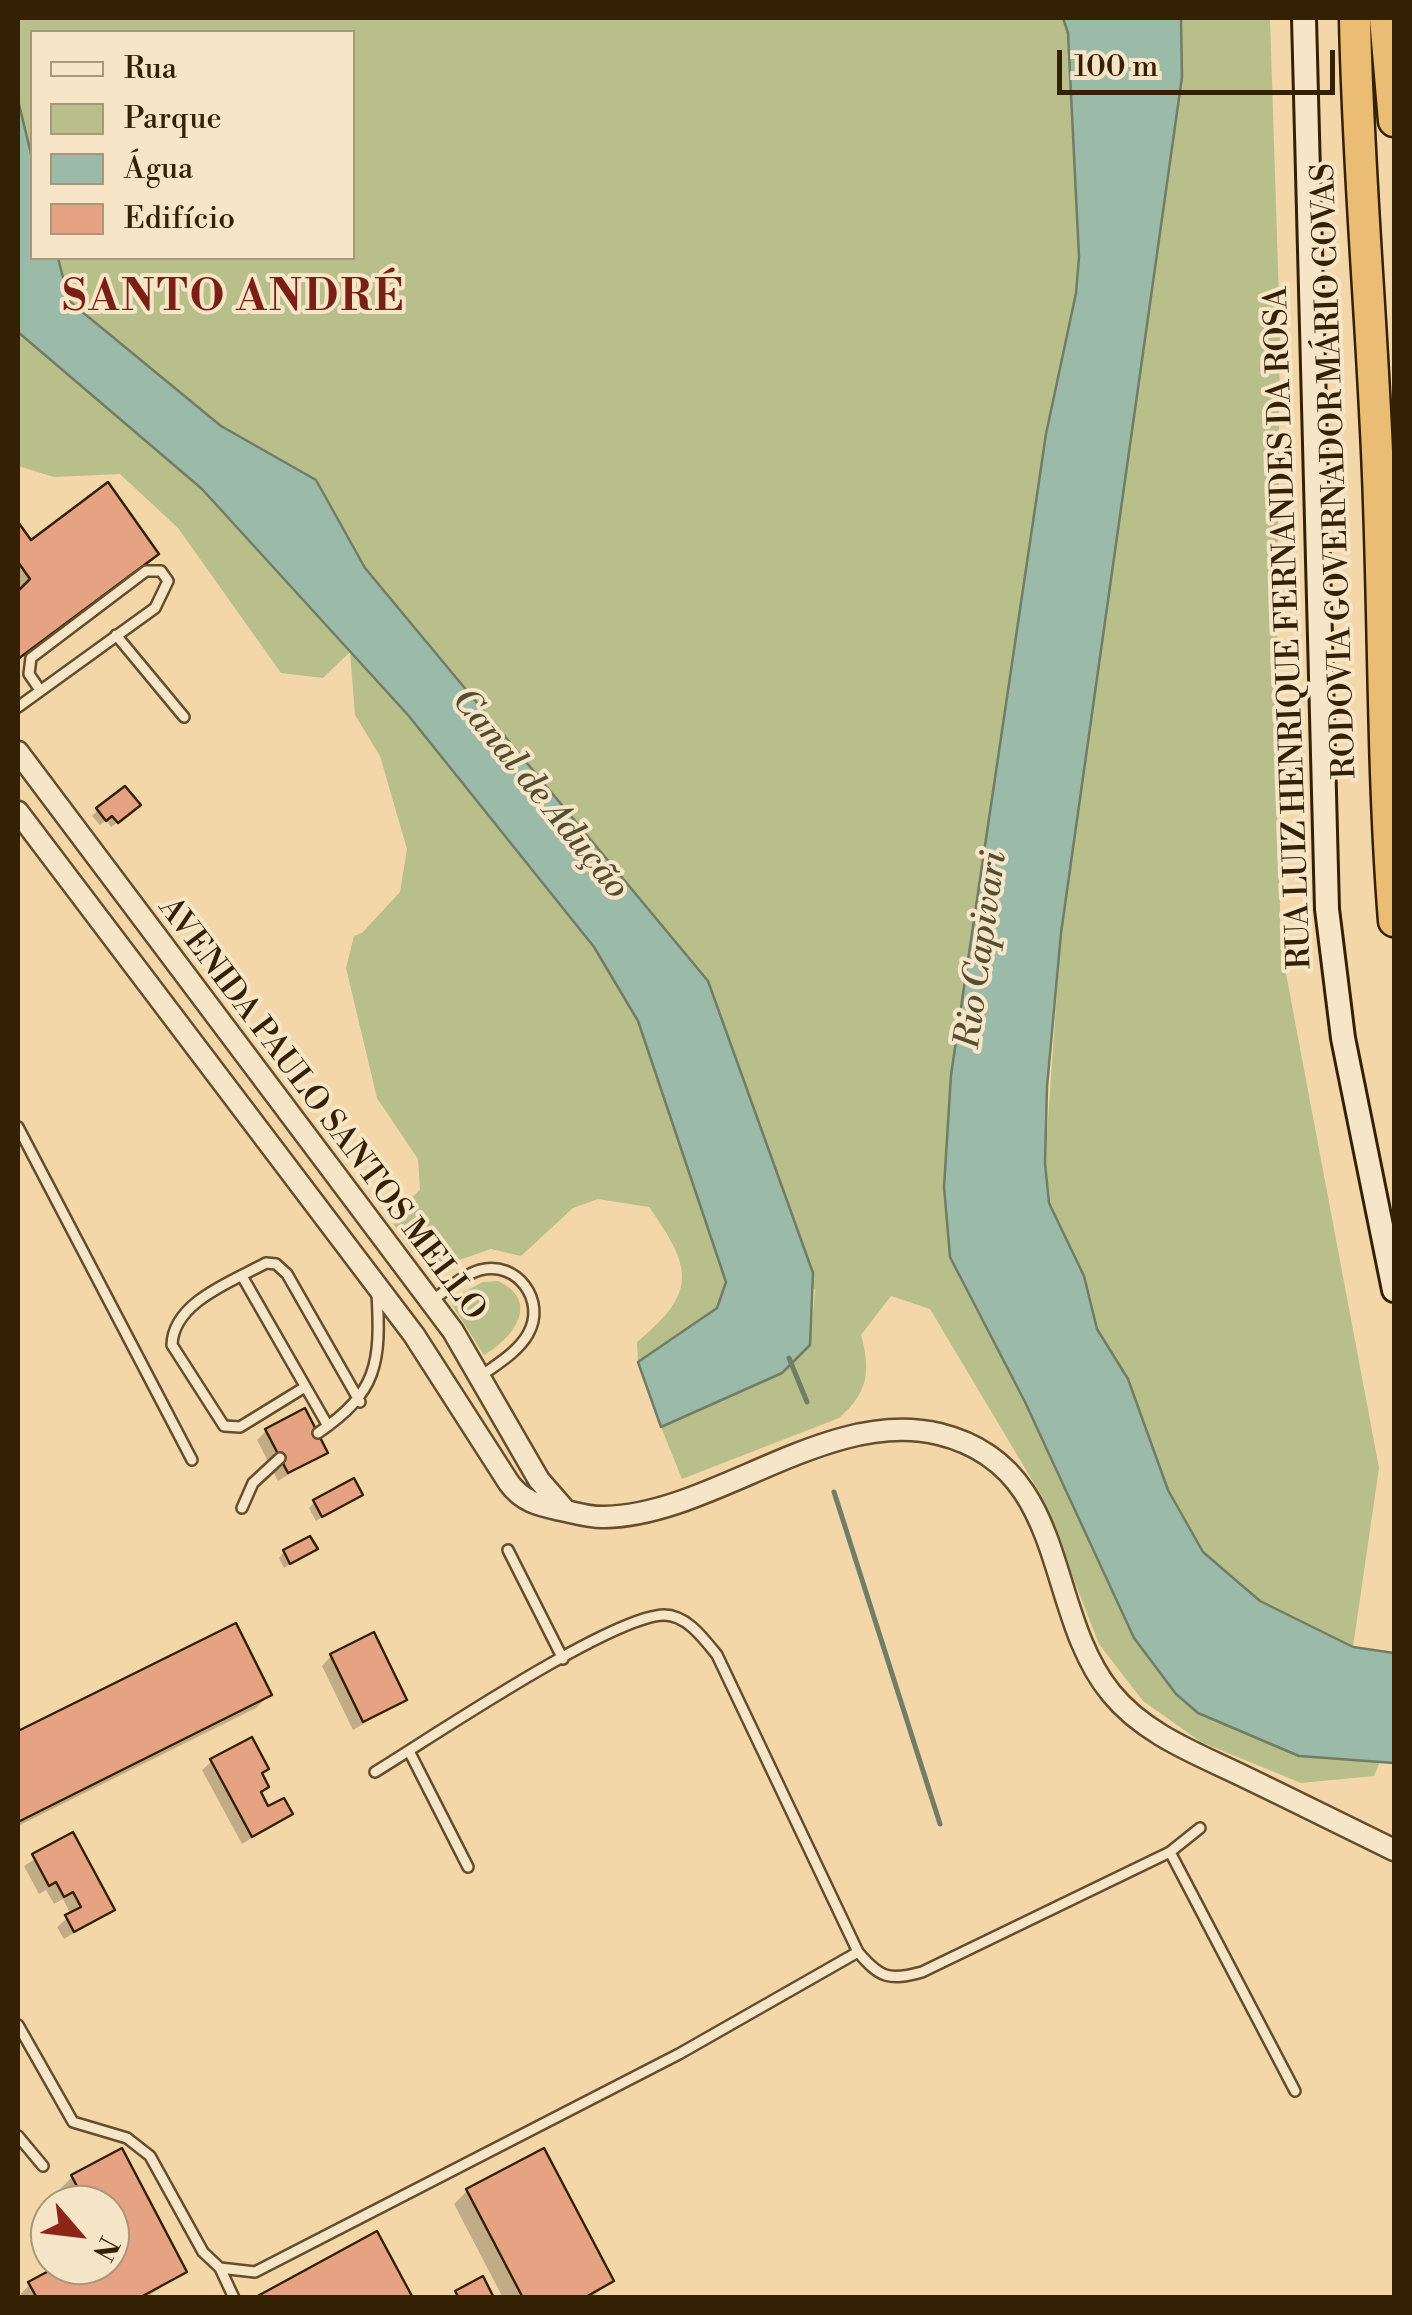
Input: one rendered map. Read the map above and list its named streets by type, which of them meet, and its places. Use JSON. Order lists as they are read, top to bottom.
{
  "streets": {
    "highway": ["RODOVIA GOVERNADOR MÁRIO COVAS"],
    "main road": ["RUA LUIZ HENRIQUE FERNANDES DA ROSA"],
    "street": ["AVENIDA PAULO SANTOS MELLO"]
  },
  "districts": ["SANTO ANDRÉ"],
  "water": ["Canal de Adução", "Rio Capivari"],
  "legend": [
    "Rua",
    "Parque",
    "Água",
    "Edifício"
  ],
  "scale_bar": "100 m",
  "north": "bottom right"
}
